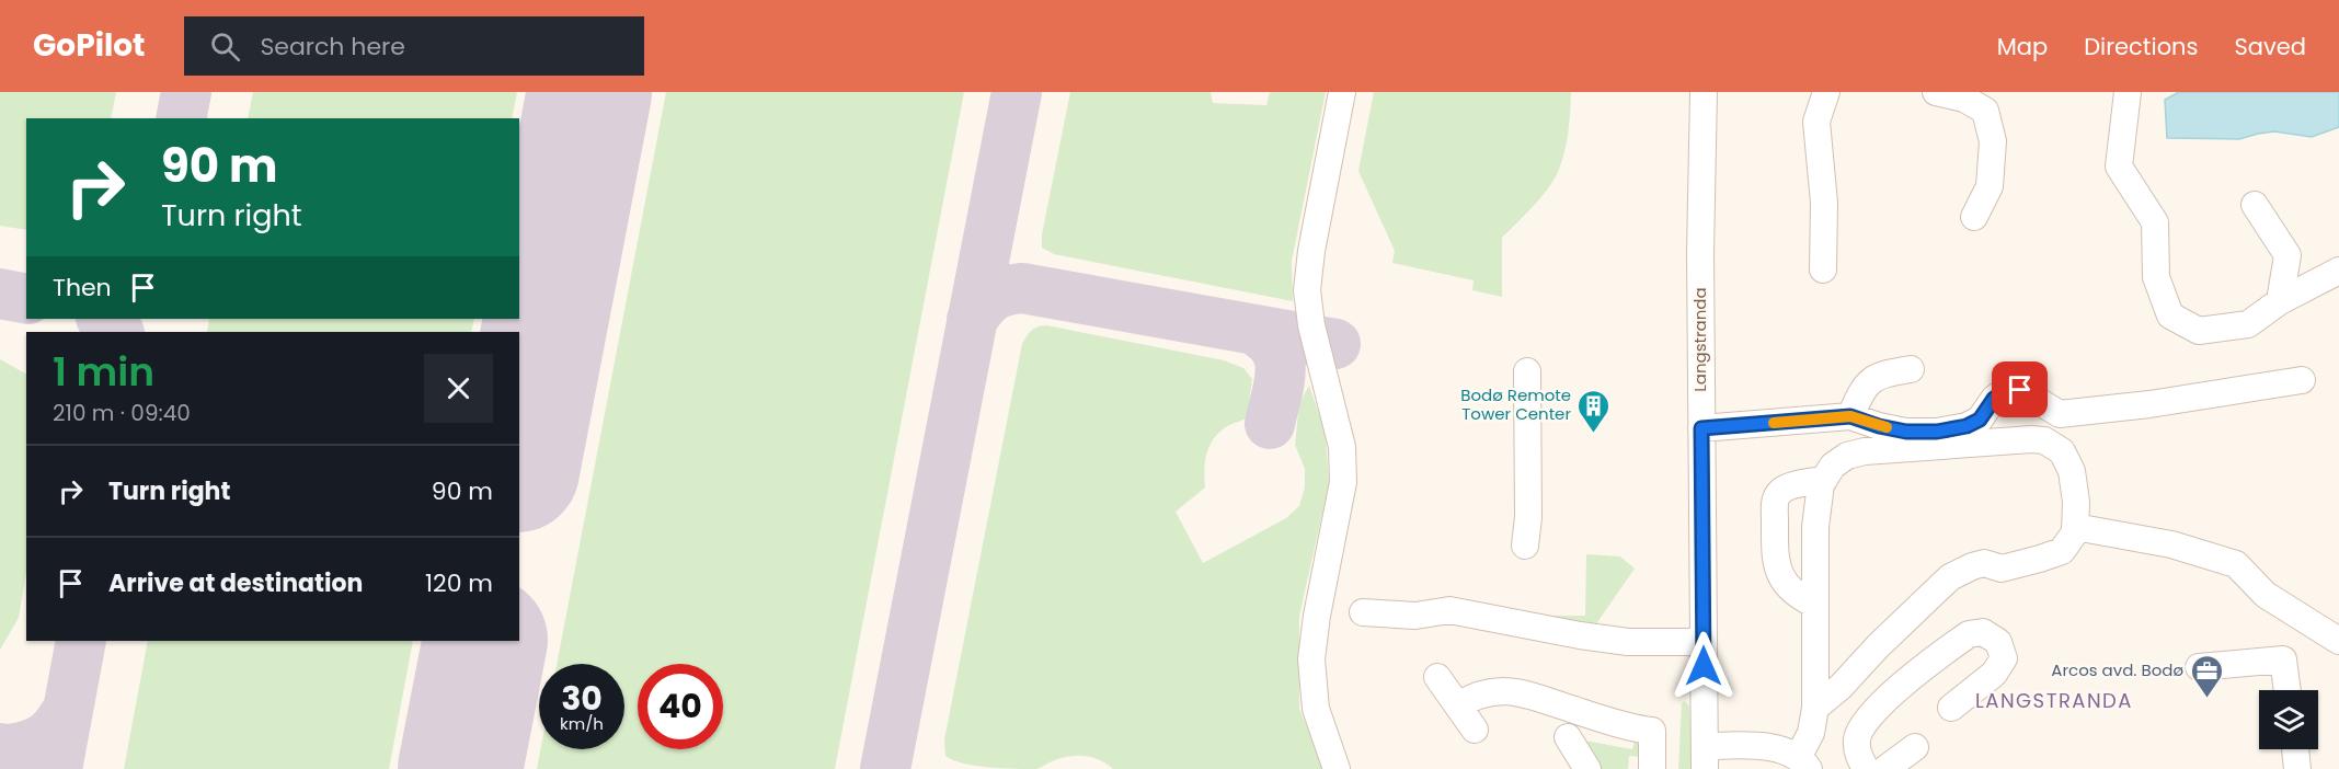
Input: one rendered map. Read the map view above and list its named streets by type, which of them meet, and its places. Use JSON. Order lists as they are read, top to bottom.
{
  "streets": {
    "street": ["Langstranda"]
  },
  "districts": ["LANGSTRANDA"],
  "places": {
    "building": ["Bodø Remote Tower Center"],
    "office": ["Arcos avd. Bodø"]
  },
  "page": {
    "header": "GoPilot",
    "search": "Search here",
    "nav": ["Map", "Directions", "Saved"],
    "turn": ["90 m", "Turn right"],
    "then": "Then",
    "heading": ["1 min", "210 m · 09:40"],
    "list": [
      {
        "name": "Turn right",
        "value": "90 m"
      },
      {
        "name": "Arrive at destination",
        "value": "120 m"
      }
    ],
    "speed": "30 km/h",
    "limit": "40"
  }
}
